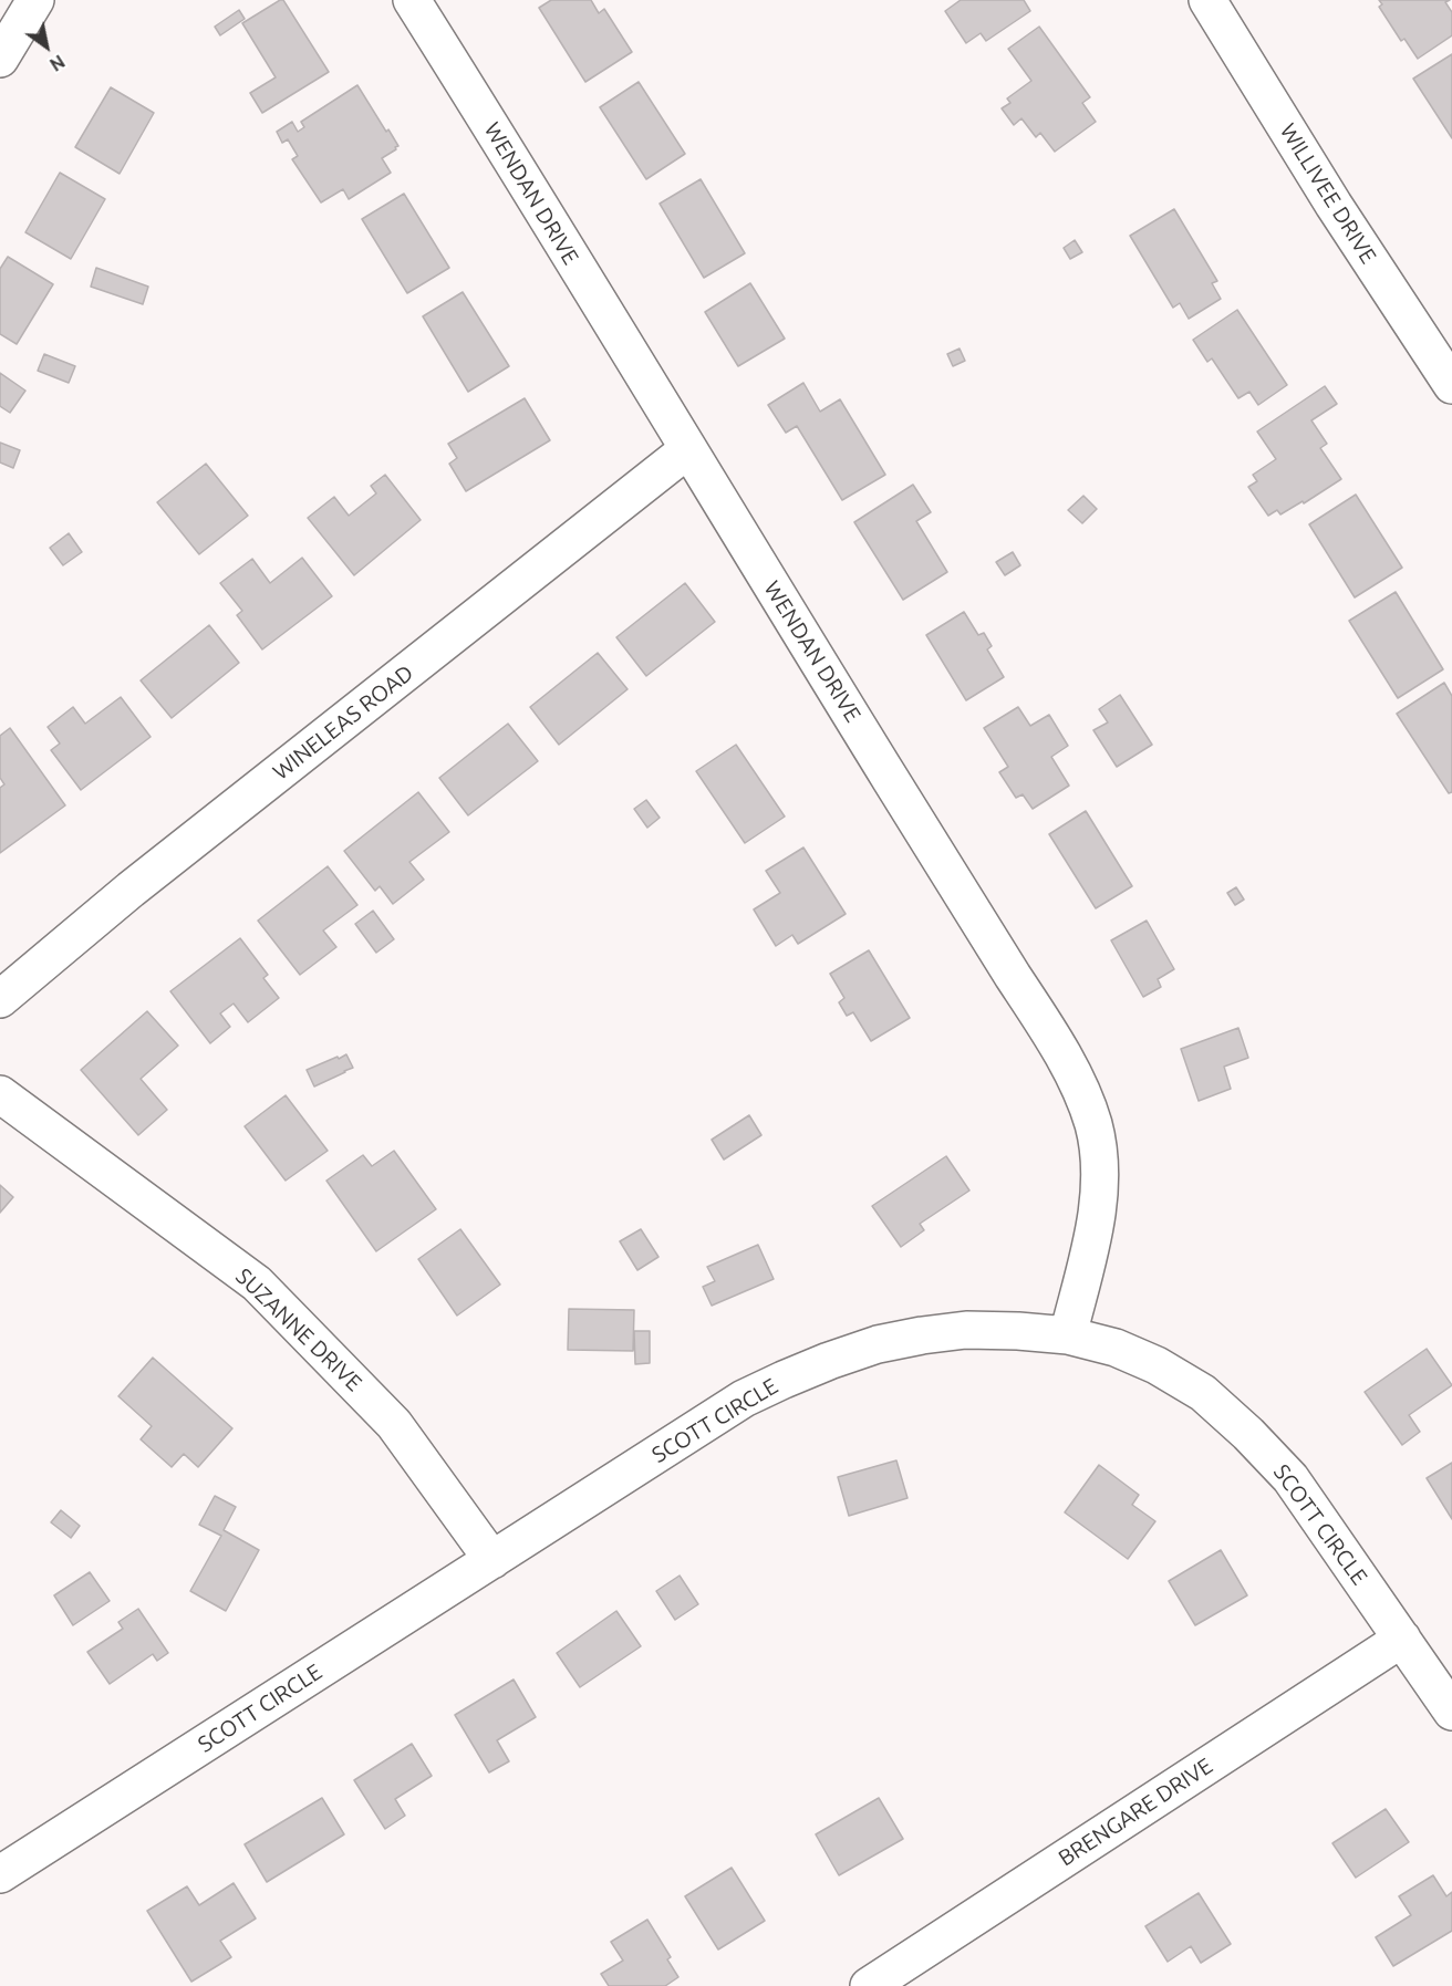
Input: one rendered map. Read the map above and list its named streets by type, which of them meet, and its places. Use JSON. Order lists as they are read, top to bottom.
{
  "streets": {
    "street": [
      "WENDAN DRIVE",
      "WILLIVEE DRIVE",
      "WINELEAS ROAD",
      "SUZANNE DRIVE",
      "SCOTT CIRCLE",
      "BRENGARE DRIVE"
    ]
  },
  "crossings": [
    ["WENDAN DRIVE", "WINELEAS ROAD"],
    ["WENDAN DRIVE", "SCOTT CIRCLE"],
    ["SUZANNE DRIVE", "SCOTT CIRCLE"],
    ["SCOTT CIRCLE", "BRENGARE DRIVE"]
  ],
  "north": "bottom right"
}
